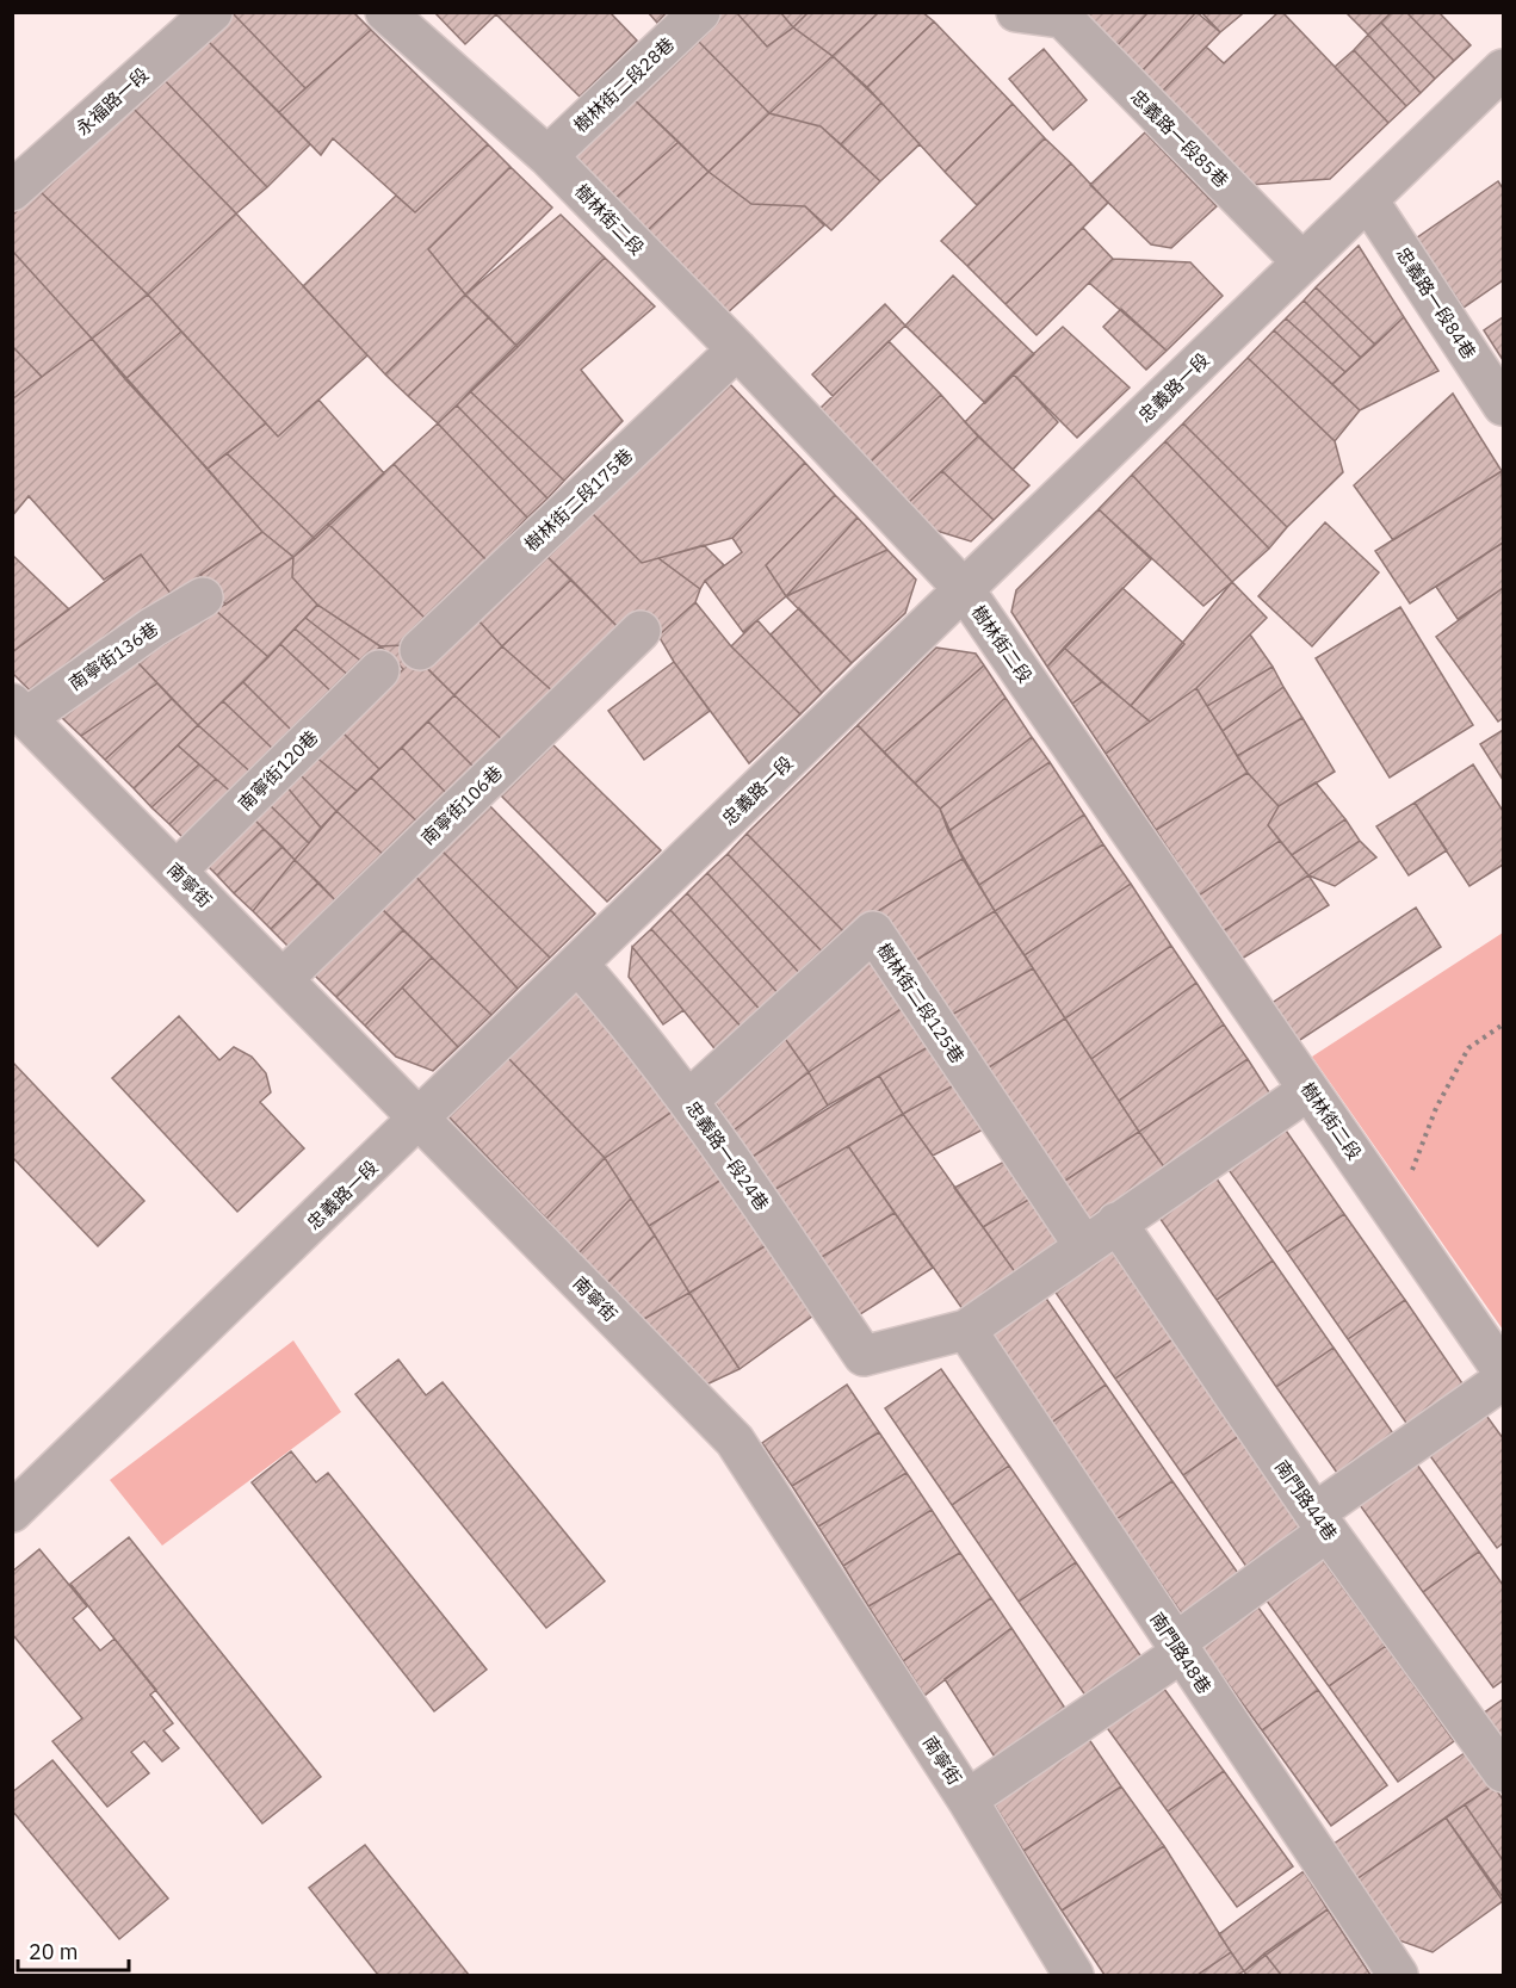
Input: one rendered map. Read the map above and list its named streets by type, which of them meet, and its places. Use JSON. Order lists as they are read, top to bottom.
{
  "streets": {
    "street": [
      "樹林街二段28巷",
      "永福路一段",
      "忠義路一段85巷",
      "樹林街二段",
      "忠義路一段84巷",
      "忠義路一段",
      "樹林街二段175巷",
      "南寧街136巷",
      "南寧街120巷",
      "南寧街106巷",
      "南寧街",
      "樹林街二段125巷",
      "忠義路一段24巷",
      "南門路44巷",
      "南門路48巷"
    ]
  },
  "crossings": [
    ["樹林街二段28巷", "樹林街二段"],
    ["忠義路一段85巷", "忠義路一段"],
    ["樹林街二段", "忠義路一段"],
    ["樹林街二段", "樹林街二段175巷"],
    ["忠義路一段84巷", "忠義路一段"],
    ["忠義路一段", "南寧街"],
    ["忠義路一段", "忠義路一段24巷"],
    ["南寧街136巷", "南寧街"],
    ["南寧街120巷", "南寧街"],
    ["南寧街106巷", "南寧街"],
    ["樹林街二段125巷", "忠義路一段24巷"],
    ["忠義路一段24巷", "南門路48巷"]
  ],
  "scale_bar": "20 m"
}
